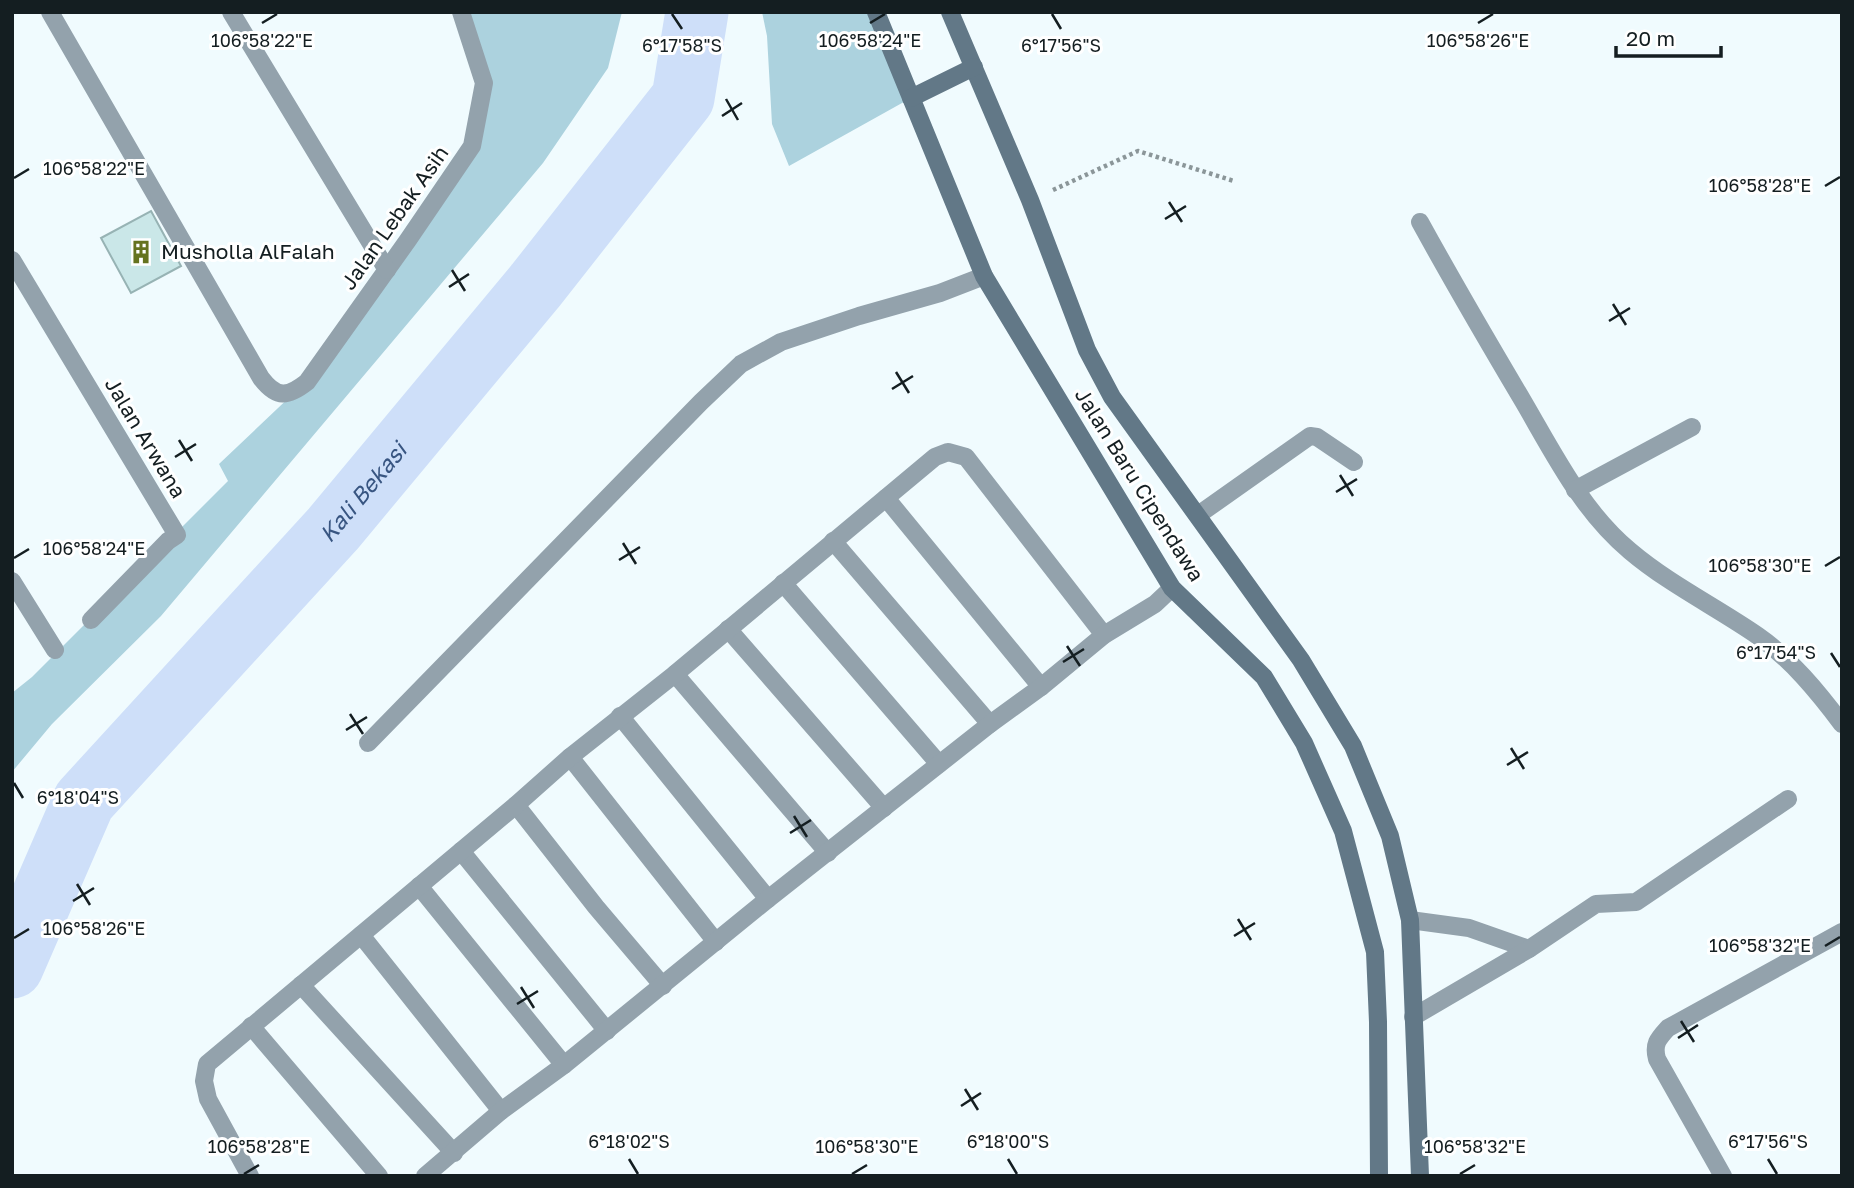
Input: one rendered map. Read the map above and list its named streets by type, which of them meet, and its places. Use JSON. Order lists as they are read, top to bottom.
{
  "streets": {
    "main road": ["Jalan Baru Cipendawa"],
    "street": ["Jalan Lebak Asih", "Jalan Arwana"]
  },
  "water": ["Kali Bekasi"],
  "places": {
    "building": ["Musholla AlFalah"]
  },
  "scale_bar": "20 m",
  "coordinates": [
    "106°58'26\"E",
    "106°58'22\"E",
    "106°58'24\"E",
    "6°17'58\"S",
    "6°17'56\"S",
    "106°58'28\"E",
    "106°58'30\"E",
    "6°17'54\"S",
    "6°18'04\"S",
    "106°58'32\"E",
    "6°18'02\"S",
    "6°18'00\"S"
  ]
}
